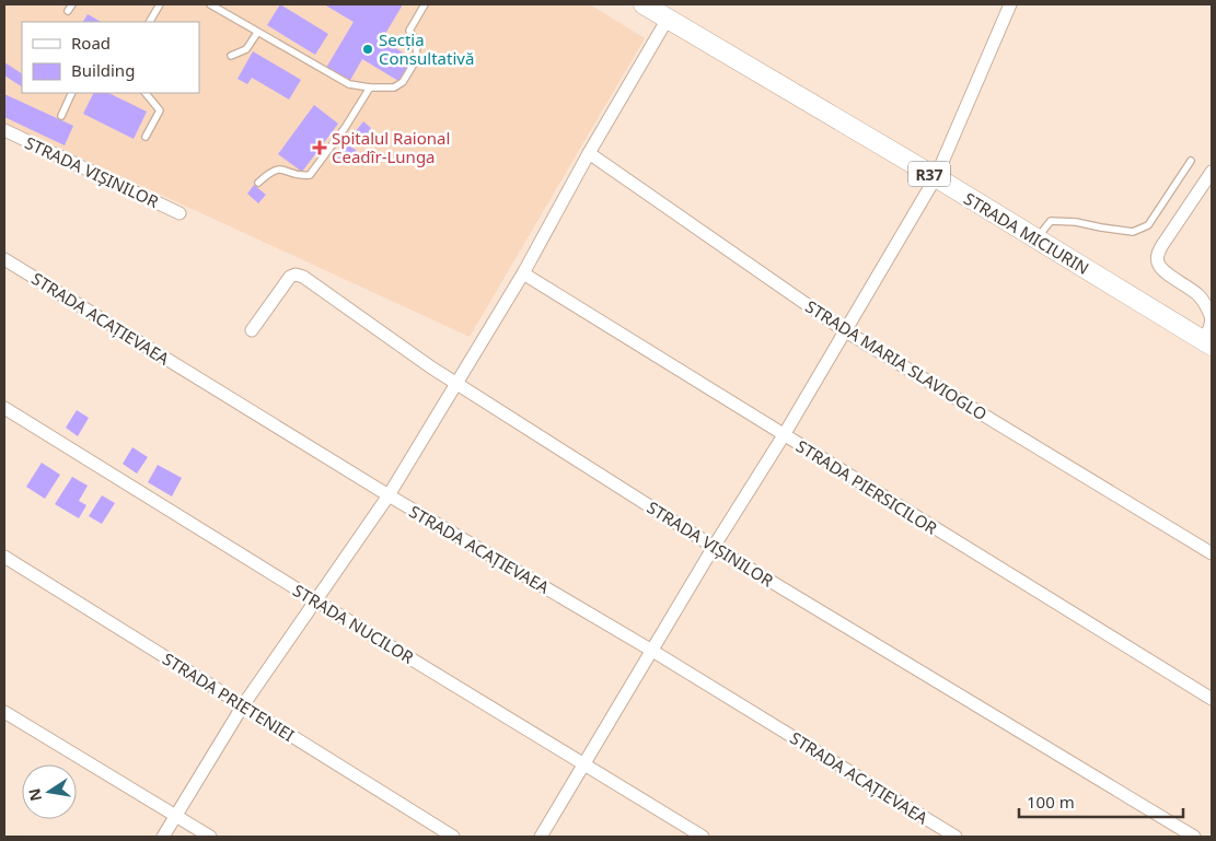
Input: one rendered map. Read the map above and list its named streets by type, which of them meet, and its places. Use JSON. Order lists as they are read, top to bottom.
{
  "streets": {
    "main road": ["R37", "STRADA MICIURIN"],
    "street": [
      "STRADA VIȘINILOR",
      "STRADA ACAȚIEVAEA",
      "STRADA MARIA SLAVIOGLO",
      "STRADA PIERSICILOR",
      "STRADA NUCILOR",
      "STRADA PRIETENIEI"
    ]
  },
  "places": {
    "other": ["Secția Consultativă"],
    "health": ["Spitalul Raional Ceadîr-Lunga"]
  },
  "legend": ["Road", "Building"],
  "scale_bar": "100 m",
  "north": "left"
}
